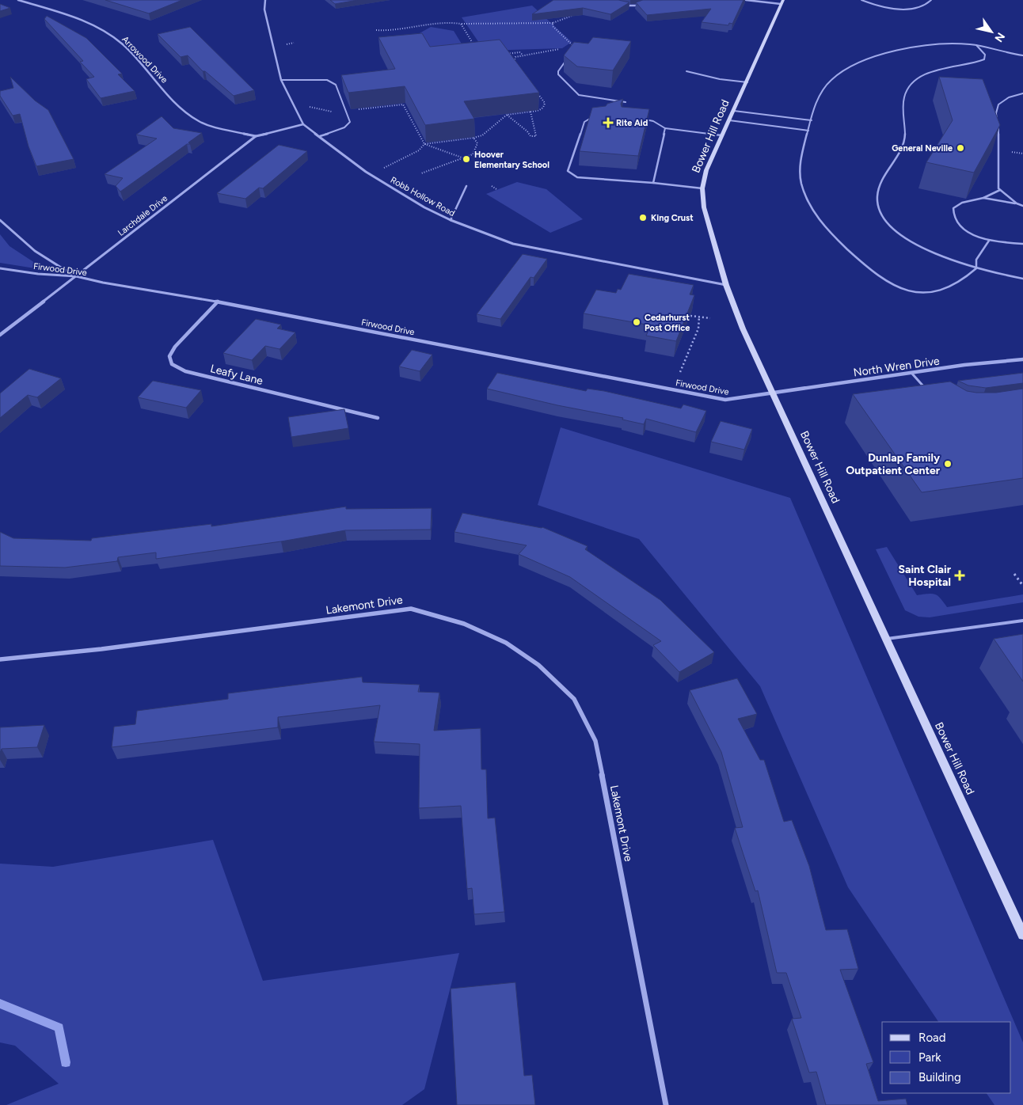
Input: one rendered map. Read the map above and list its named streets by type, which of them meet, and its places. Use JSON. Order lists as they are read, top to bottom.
{
  "streets": {
    "main road": ["Bower Hill Road"],
    "street": [
      "Arrowood Drive",
      "Robb Hollow Road",
      "Larchdale Drive",
      "Firwood Drive",
      "North Wren Drive",
      "Leafy Lane",
      "Lakemont Drive"
    ]
  },
  "crossings": [
    ["Arrowood Drive", "Larchdale Drive"],
    ["Bower Hill Road", "Robb Hollow Road"],
    ["Bower Hill Road", "Firwood Drive"],
    ["Bower Hill Road", "North Wren Drive"],
    ["Robb Hollow Road", "Larchdale Drive"],
    ["Larchdale Drive", "Firwood Drive"],
    ["Firwood Drive", "North Wren Drive"],
    ["Firwood Drive", "Leafy Lane"]
  ],
  "places": {
    "health": ["Rite Aid", "Saint Clair Hospital"],
    "other": [
      "General Neville",
      "Hoover Elementary School",
      "King Crust",
      "Cedarhurst Post Office",
      "Dunlap Family Outpatient Center"
    ]
  },
  "legend": ["Road", "Park", "Building"],
  "north": "bottom right"
}
